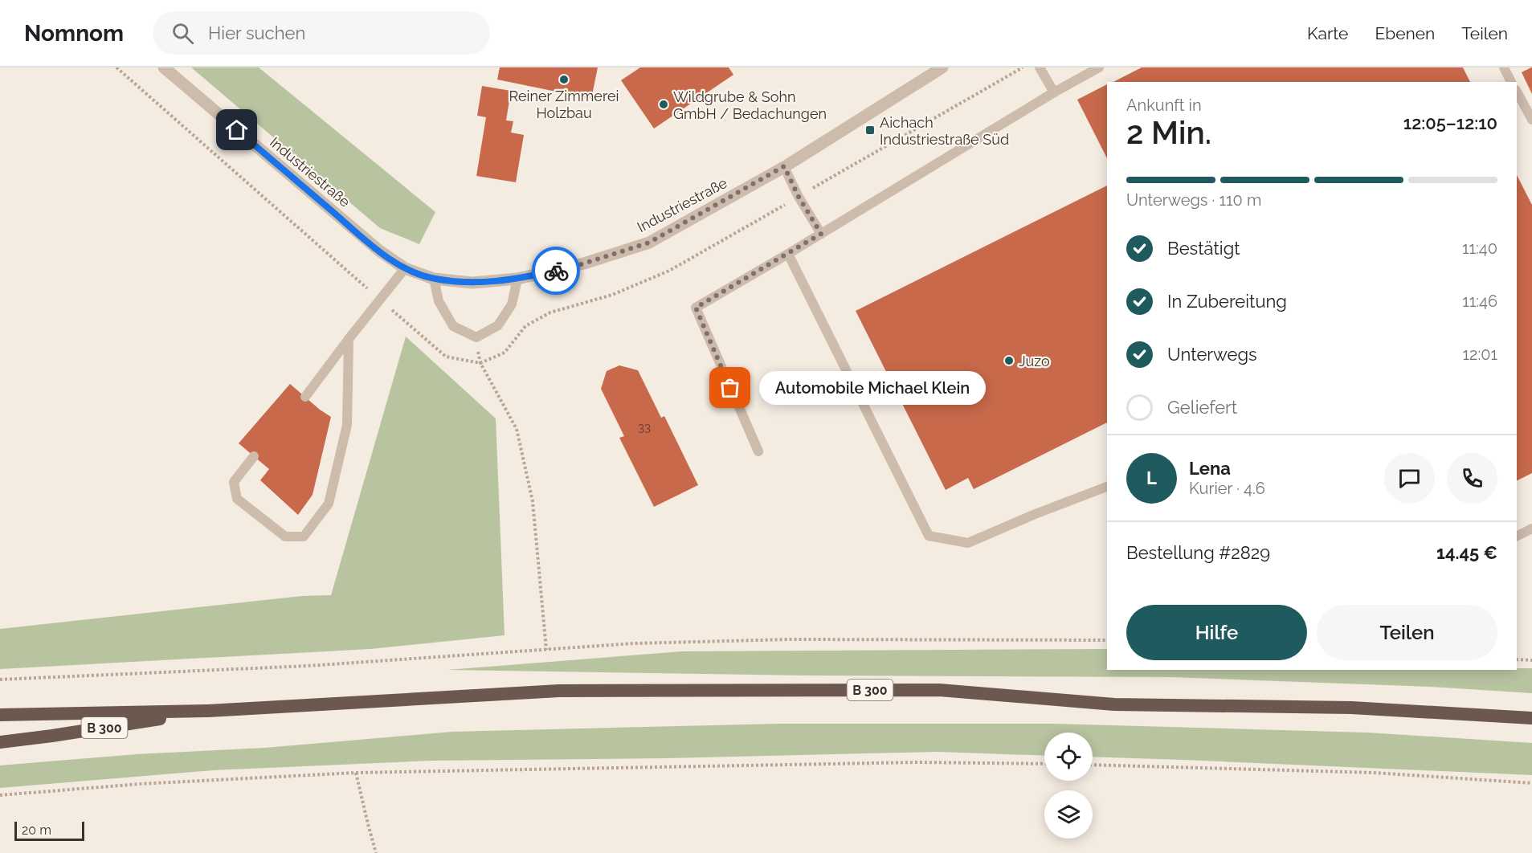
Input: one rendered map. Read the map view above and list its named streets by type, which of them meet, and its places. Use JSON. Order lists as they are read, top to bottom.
{
  "streets": {
    "highway": ["B 300"],
    "street": ["Industriestraße"]
  },
  "places": {
    "other": [
      "Reiner Zimmerei Holzbau",
      "Wildgrube & Sohn GmbH / Bedachungen",
      "Juzo",
      "Automobile Michael Klein"
    ],
    "transit": ["Aichach Industriestraße Süd"]
  },
  "house_numbers": ["33"],
  "scale_bar": "20 m",
  "page": {
    "header": "Nomnom",
    "search": "Hier suchen",
    "nav": ["Karte", "Ebenen", "Teilen"],
    "heading": ["2 Min.", "Ankunft in", "12:05–12:10"],
    "panel": [
      "Lena",
      "Kurier · 4.6",
      "Bestellung #2829",
      "14.45 €"
    ],
    "bar": "Unterwegs · 110 m",
    "list": [
      ["Bestätigt", "11:40"],
      ["In Zubereitung", "11:46"],
      ["Unterwegs", "12:01"],
      "Geliefert"
    ],
    "bubble": "Automobile Michael Klein",
    "round": "L",
    "buttons": ["Hilfe", "Teilen"],
    "scale": "20 m"
  }
}
